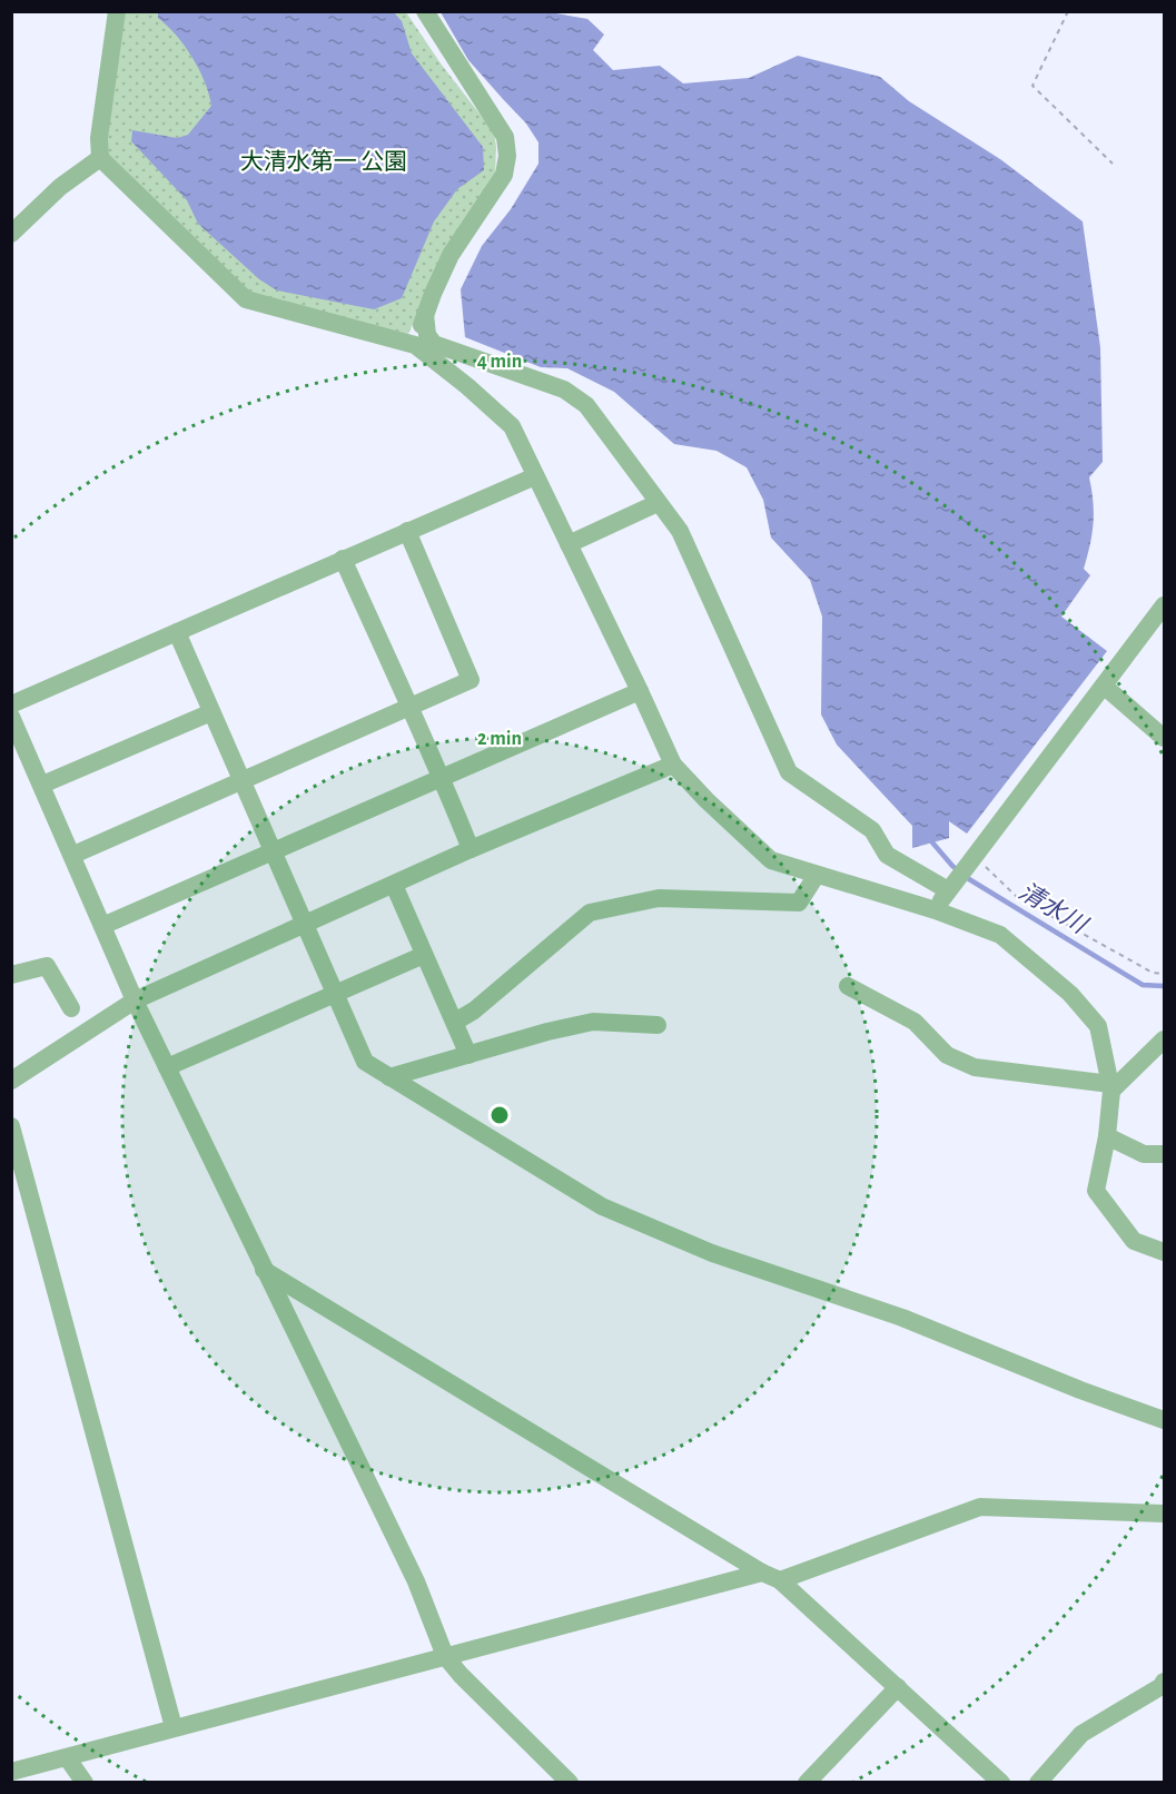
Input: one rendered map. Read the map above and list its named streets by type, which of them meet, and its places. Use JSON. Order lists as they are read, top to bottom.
{
  "water": ["清水川"],
  "parks": ["大清水第一 公園"],
  "rings": ["4 min", "2 min"]
}
